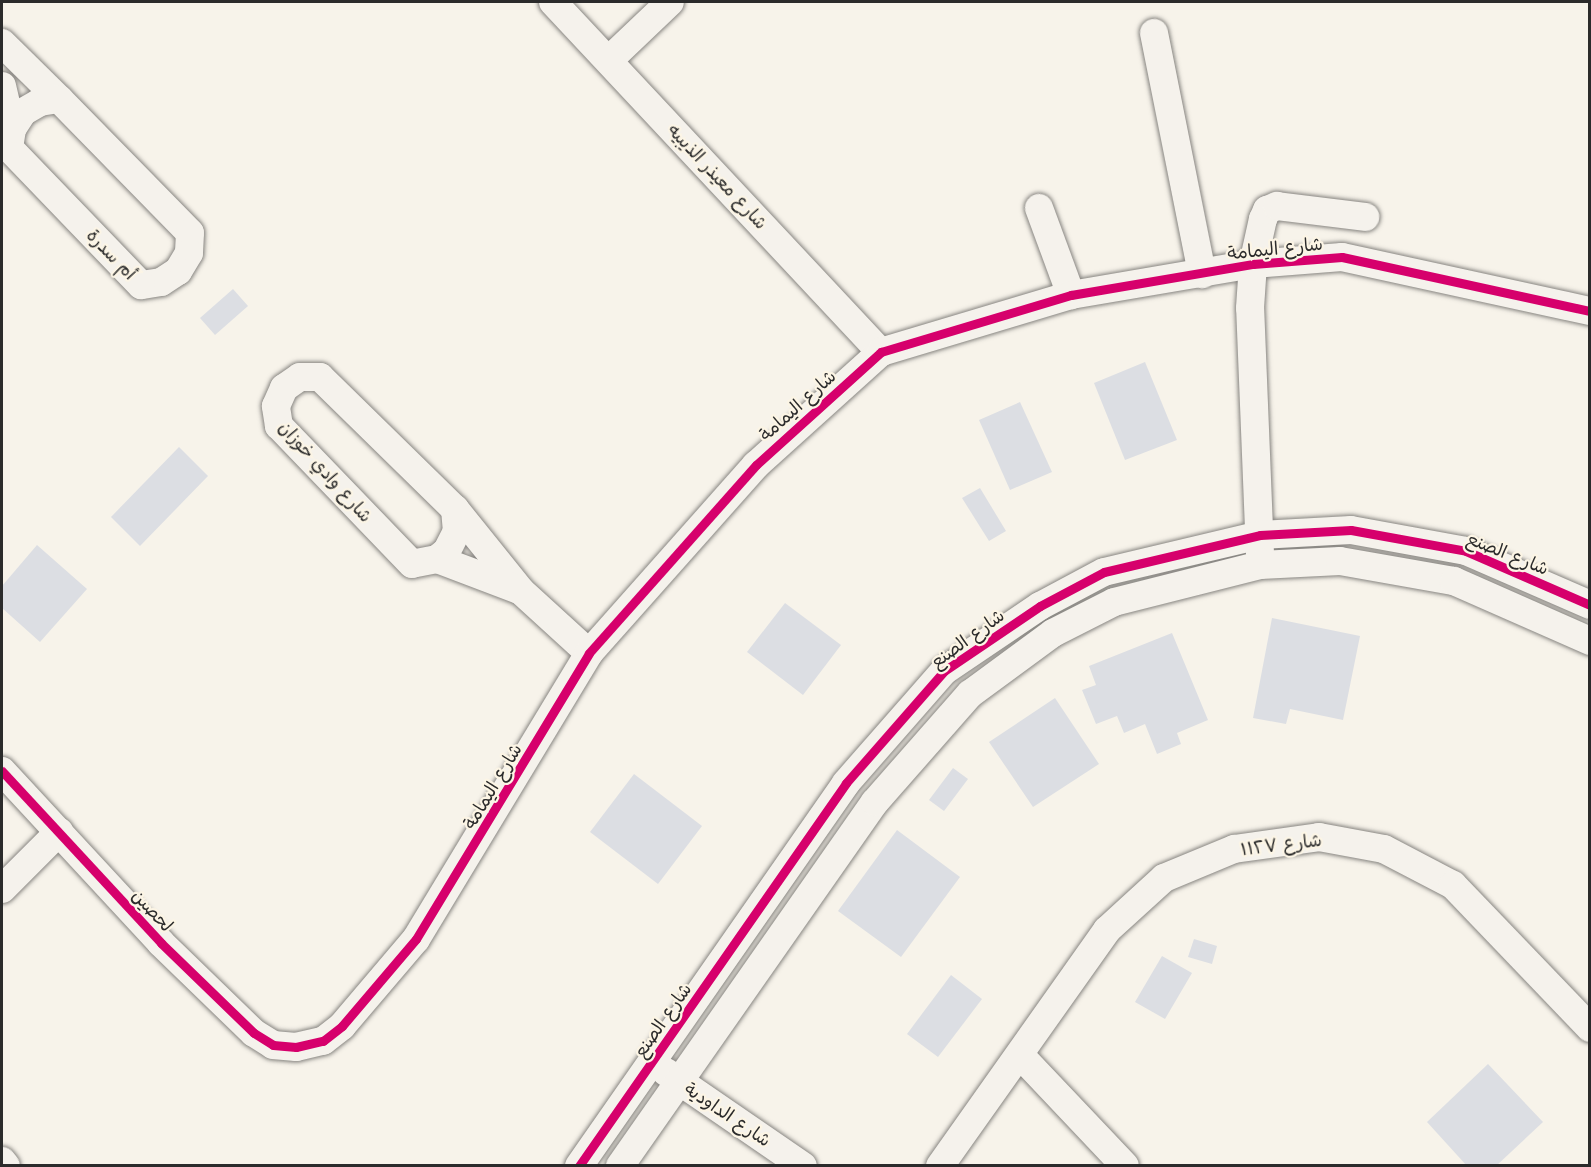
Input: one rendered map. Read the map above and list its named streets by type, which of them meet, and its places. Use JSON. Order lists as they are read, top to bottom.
{
  "streets": {
    "street": [
      "شارع معيذر الذيبيه",
      "شارع اليمامة",
      "أم سدرة",
      "شارع وادي خوزان",
      "شارع الصنع",
      "شارع ١١٢٧",
      "لحصين",
      "شارع الداودية"
    ]
  },
  "crossings": [
    ["شارع معيذر الذيبيه", "شارع اليمامة"],
    ["شارع اليمامة", "شارع وادي خوزان"],
    ["شارع اليمامة", "شارع الصنع"],
    ["شارع اليمامة", "لحصين"],
    ["شارع الصنع", "شارع الداودية"]
  ]
}
